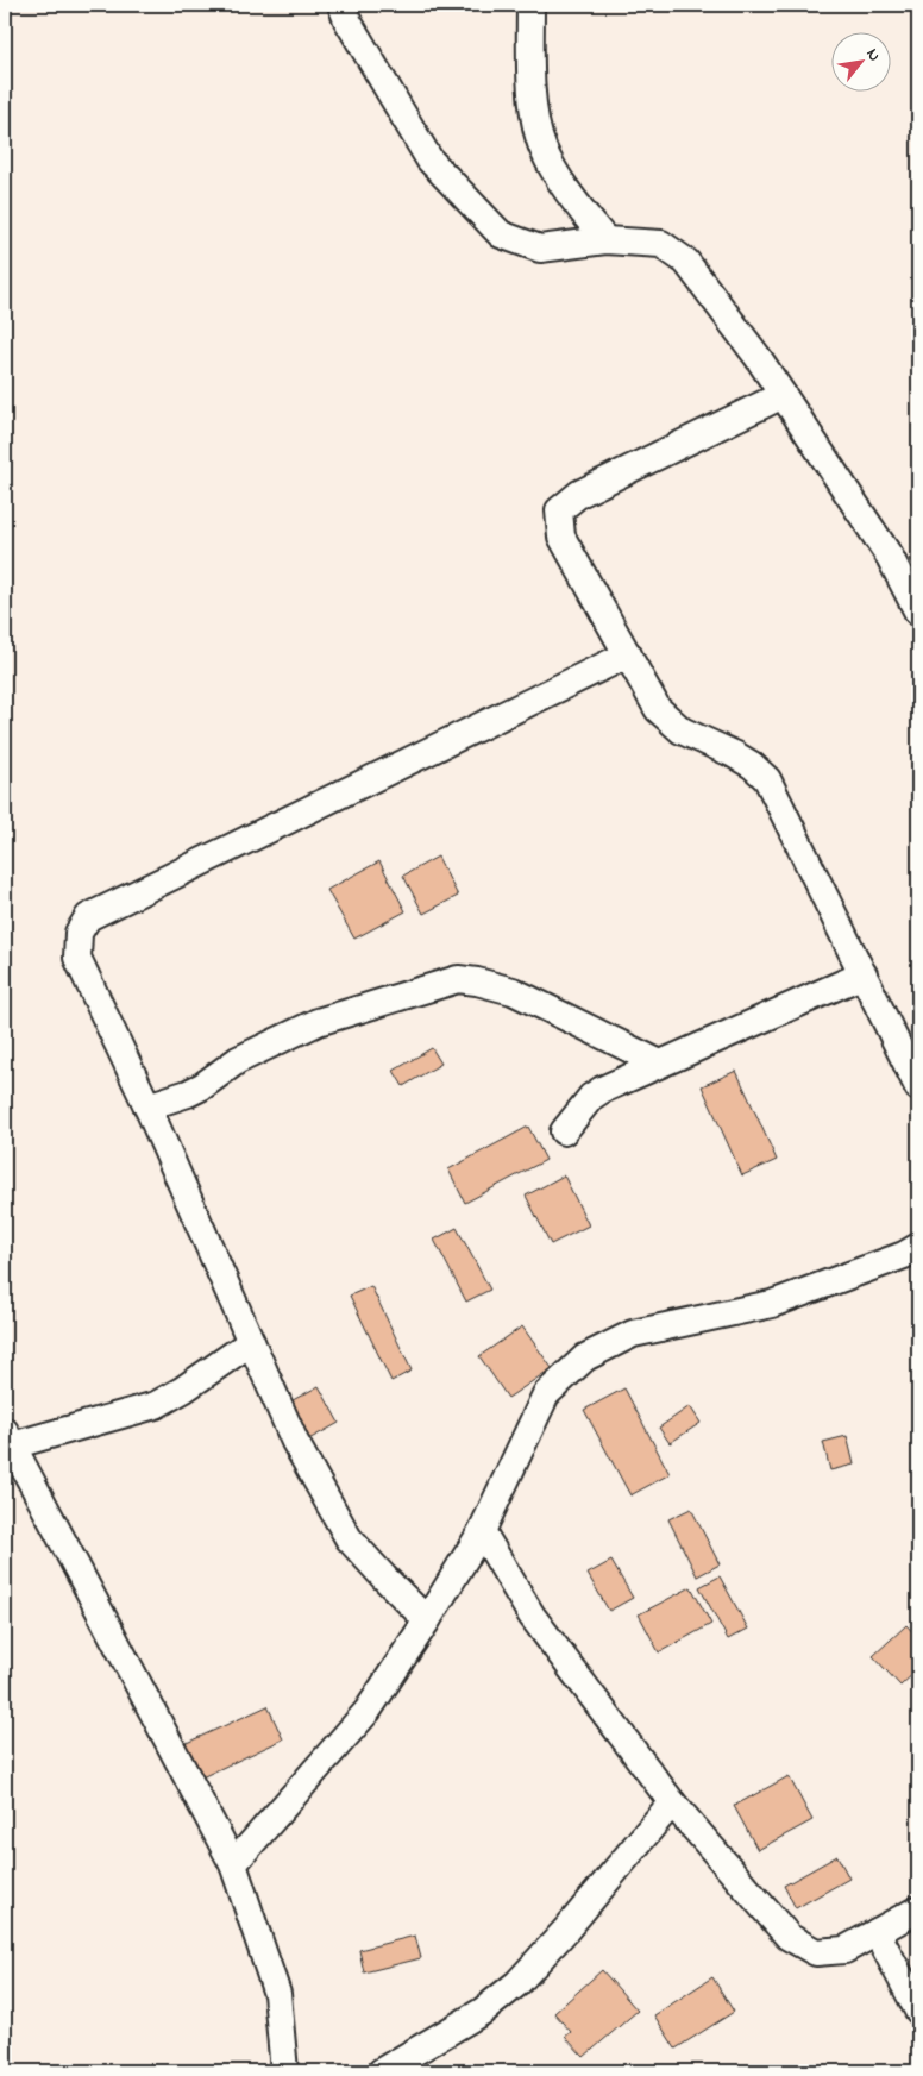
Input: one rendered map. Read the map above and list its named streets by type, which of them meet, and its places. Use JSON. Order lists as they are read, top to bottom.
{
  "north": "top right"
}
